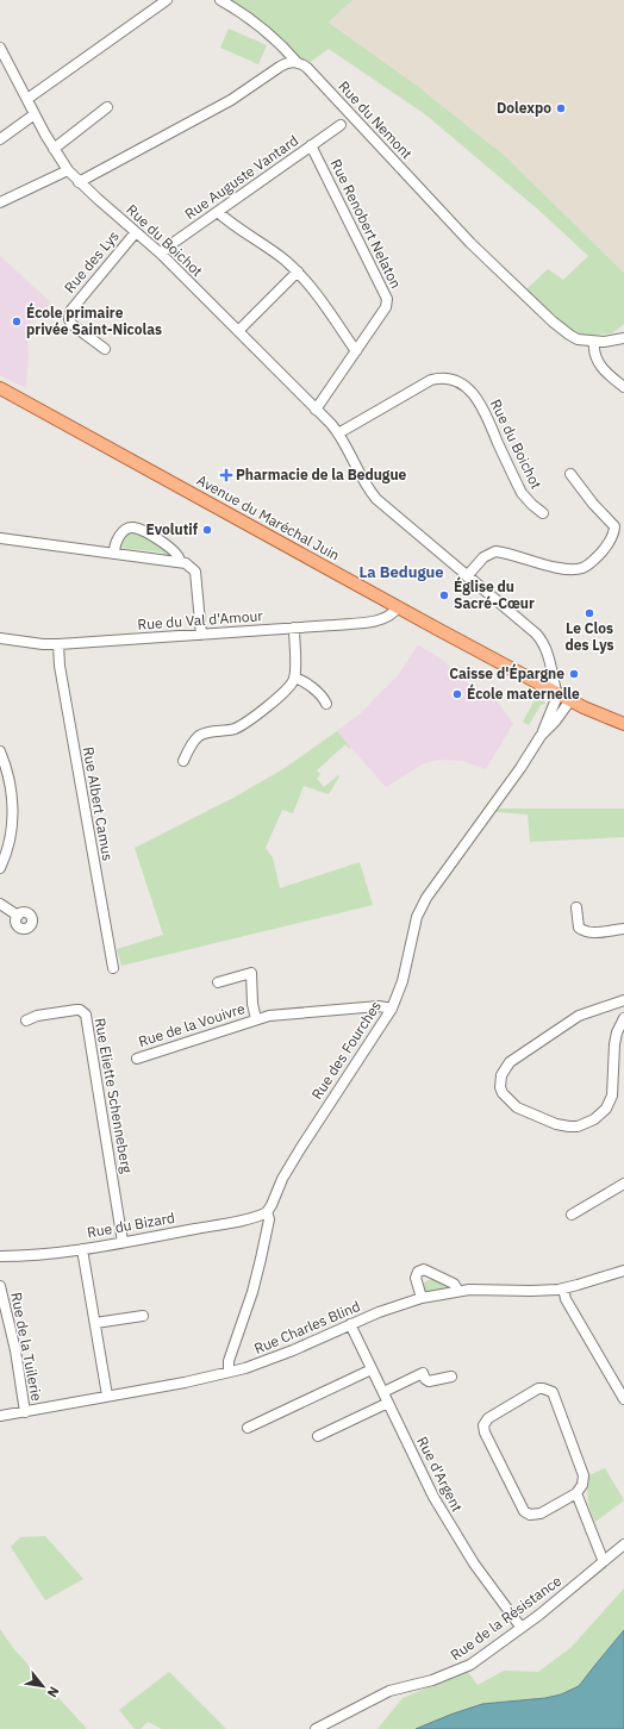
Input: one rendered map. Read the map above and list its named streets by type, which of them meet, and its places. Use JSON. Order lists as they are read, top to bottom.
{
  "streets": {
    "main road": ["Avenue du Maréchal Juin"],
    "street": [
      "Rue du Nemont",
      "Rue Auguste Vantard",
      "Rue Renobert Nelaton",
      "Rue du Boichot",
      "Rue des Lys",
      "Rue du Val d'Amour",
      "Rue Albert Camus",
      "Rue de la Vouivre",
      "Rue des Fourches",
      "Rue Eliette Schenneberg",
      "Rue du Bizard",
      "Rue Charles Blind",
      "Rue de la Tuilerie",
      "Rue d'Argent",
      "Rue de la Résistance"
    ]
  },
  "crossings": [
    ["Rue Auguste Vantard", "Rue Renobert Nelaton"],
    ["Rue Auguste Vantard", "Rue du Boichot"],
    ["Rue Renobert Nelaton", "Rue du Boichot"],
    ["Rue du Boichot", "Rue des Lys"],
    ["Rue du Boichot", "Avenue du Maréchal Juin"],
    ["Rue du Boichot", "Rue des Fourches"],
    ["Avenue du Maréchal Juin", "Rue du Val d'Amour"],
    ["Avenue du Maréchal Juin", "Rue des Fourches"],
    ["Rue du Val d'Amour", "Rue Albert Camus"],
    ["Rue de la Vouivre", "Rue des Fourches"],
    ["Rue des Fourches", "Rue du Bizard"],
    ["Rue des Fourches", "Rue Charles Blind"],
    ["Rue Eliette Schenneberg", "Rue du Bizard"],
    ["Rue Charles Blind", "Rue de la Tuilerie"],
    ["Rue Charles Blind", "Rue d'Argent"],
    ["Rue d'Argent", "Rue de la Résistance"]
  ],
  "districts": ["La Bedugue"],
  "places": {
    "other": [
      "Dolexpo",
      "École primaire privée Saint-Nicolas",
      "Evolutif",
      "Église du Sacré-Cœur",
      "Le Clos des Lys",
      "Caisse d'Épargne",
      "École maternelle"
    ],
    "health": ["Pharmacie de la Bedugue"]
  },
  "north": "bottom right"
}
